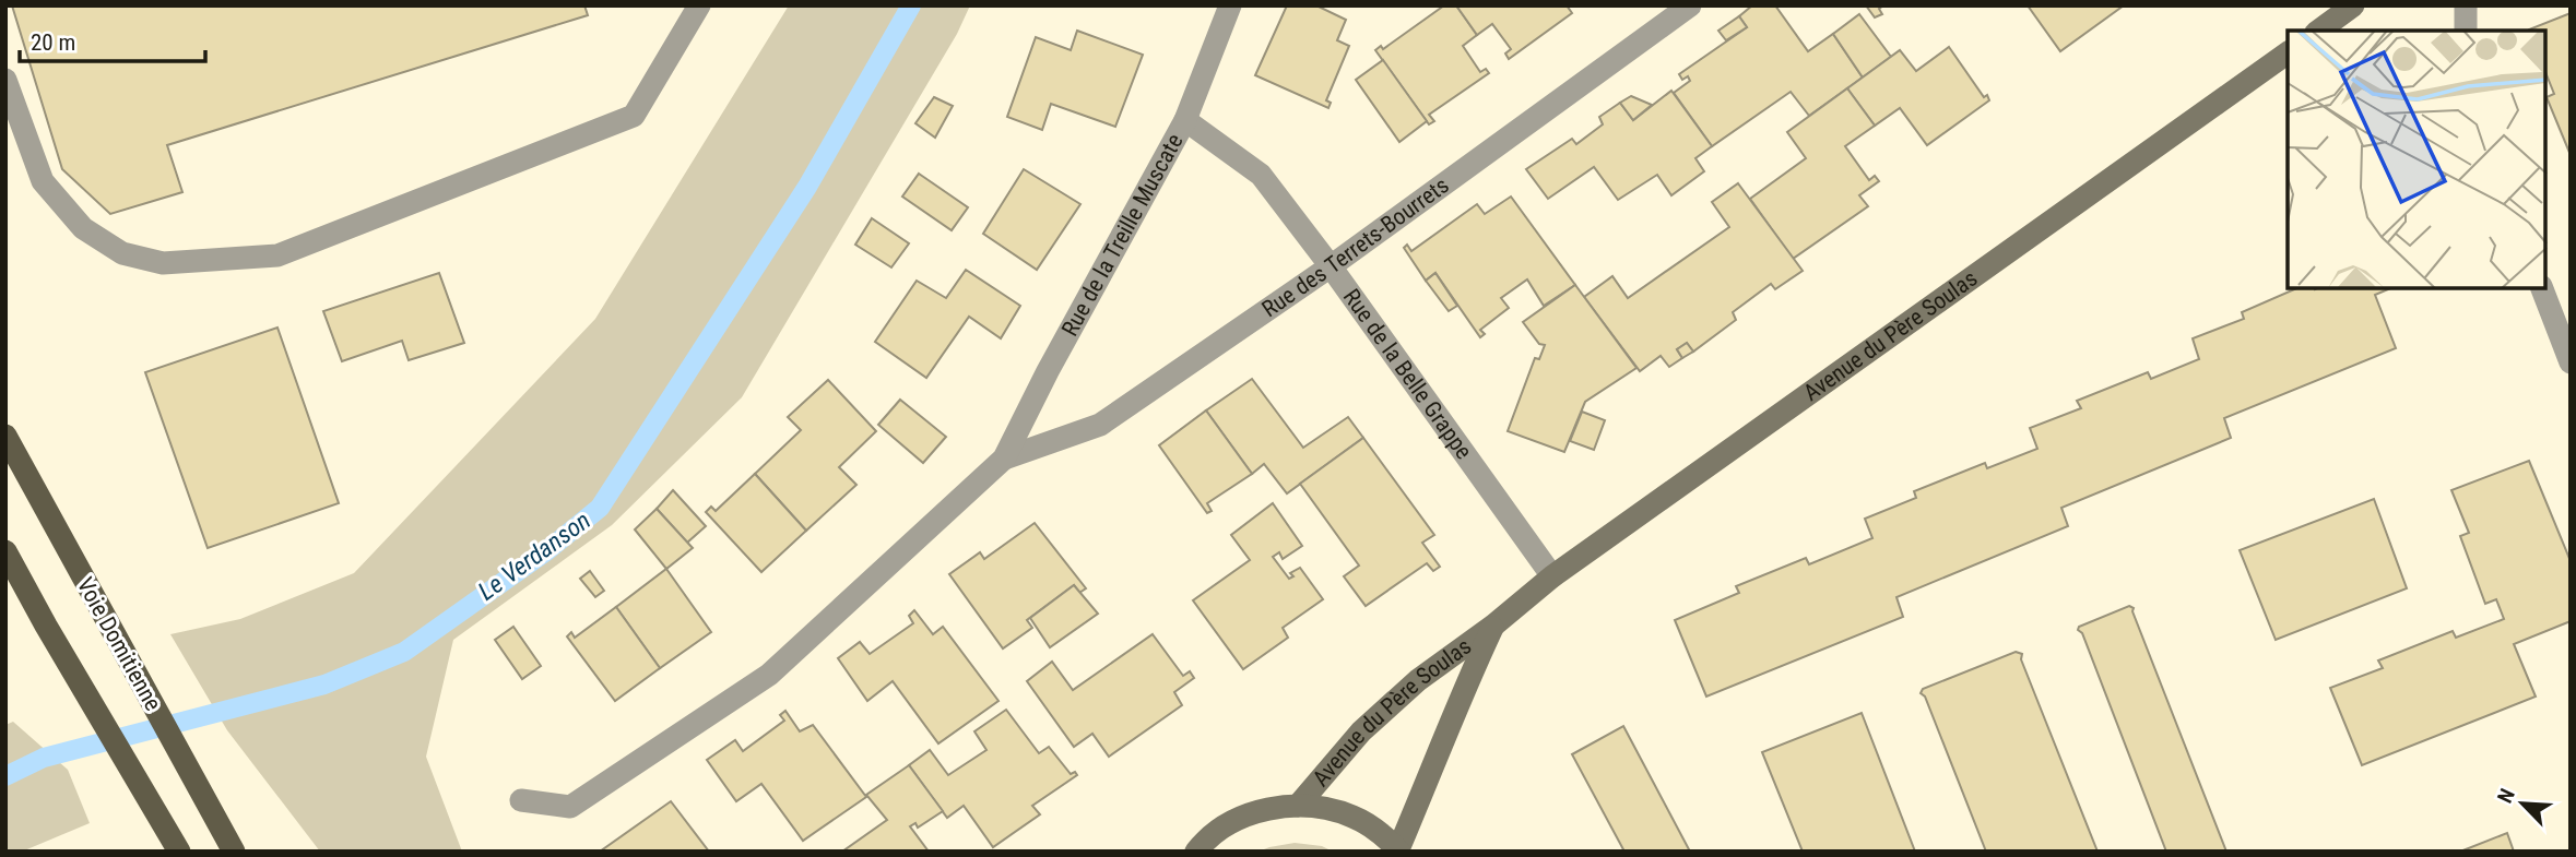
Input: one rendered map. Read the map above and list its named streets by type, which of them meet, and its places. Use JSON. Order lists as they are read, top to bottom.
{
  "streets": {
    "main road": ["Avenue du Père Soulas", "Voie Domitienne"],
    "street": ["Rue de la Treille Muscate", "Rue des Terrets-Bourrets", "Rue de la Belle Grappe"]
  },
  "crossings": [
    ["Rue de la Treille Muscate", "Rue des Terrets-Bourrets"],
    ["Rue de la Treille Muscate", "Rue de la Belle Grappe"],
    ["Rue des Terrets-Bourrets", "Rue de la Belle Grappe"],
    ["Avenue du Père Soulas", "Rue de la Belle Grappe"]
  ],
  "water": ["Le Verdanson"],
  "scale_bar": "20 m",
  "north": "top left"
}
